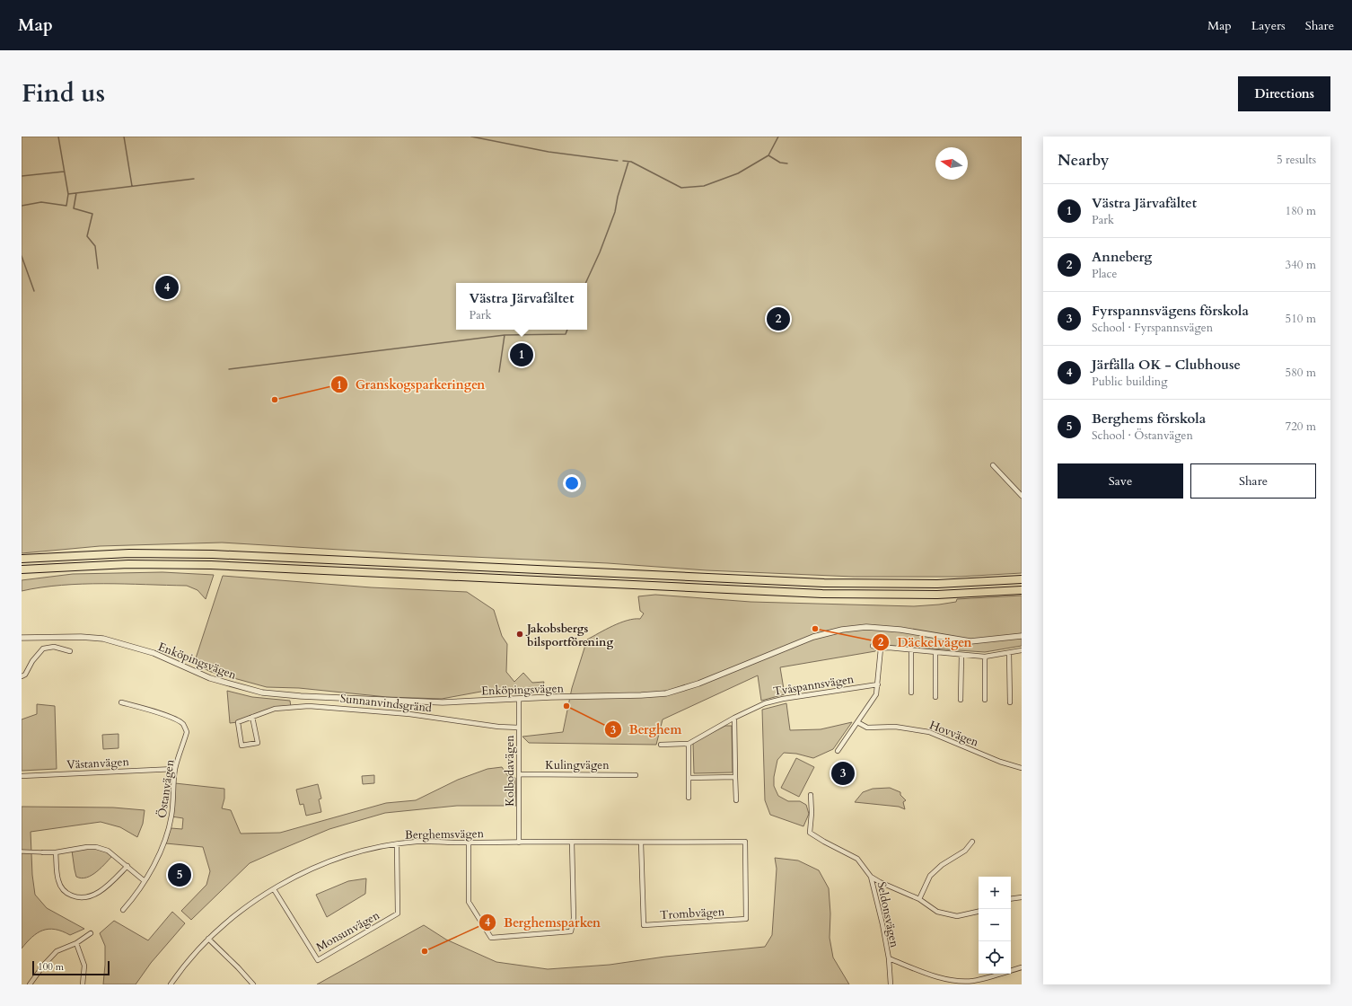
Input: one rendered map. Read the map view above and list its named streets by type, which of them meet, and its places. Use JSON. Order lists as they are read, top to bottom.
{
  "streets": {
    "street": [
      "Enköpingsvägen",
      "Tvåspannsvägen",
      "Sunnanvindsgränd",
      "Hovvägen",
      "Västanvägen",
      "Kulingvägen",
      "Kolbodavägen",
      "Östanvägen",
      "Berghemsvägen",
      "Trombvägen",
      "Seldonsvägen",
      "Monsunvägen"
    ]
  },
  "crossings": [
    ["Enköpingsvägen", "Kolbodavägen"],
    ["Sunnanvindsgränd", "Kolbodavägen"],
    ["Västanvägen", "Östanvägen"],
    ["Kulingvägen", "Kolbodavägen"],
    ["Kolbodavägen", "Berghemsvägen"],
    ["Berghemsvägen", "Trombvägen"],
    ["Berghemsvägen", "Monsunvägen"]
  ],
  "places": [
    "Granskogsparkeringen",
    "Däckelvägen",
    "Jakobsbergs bilsportförening",
    "Berghem",
    "Berghemsparken"
  ],
  "scale_bar": "100 m",
  "north": "left",
  "page": {
    "header": "Map",
    "nav": ["Map", "Layers", "Share"],
    "title": "Find us",
    "buttons": [
      "Directions",
      ["Save", "Share"]
    ],
    "heading": ["Nearby", "5 results"],
    "list": [
      {
        "mark": "1",
        "name": "Västra Järvafältet",
        "note": "Park",
        "value": "180 m"
      },
      {
        "mark": "2",
        "name": "Anneberg",
        "note": "Place",
        "value": "340 m"
      },
      {
        "mark": "3",
        "name": "Fyrspannsvägens förskola",
        "note": "School · Fyrspannsvägen",
        "value": "510 m"
      },
      {
        "mark": "4",
        "name": "Järfälla OK - Clubhouse",
        "note": "Public building",
        "value": "580 m"
      },
      {
        "mark": "5",
        "name": "Berghems förskola",
        "note": "School · Östanvägen",
        "value": "720 m"
      }
    ],
    "pins": [
      "4",
      "2",
      "1",
      "3",
      "5"
    ],
    "popup": ["Västra Järvafältet", "Park"],
    "map_buttons": ["+", "−"],
    "scale": "100 m"
  }
}
